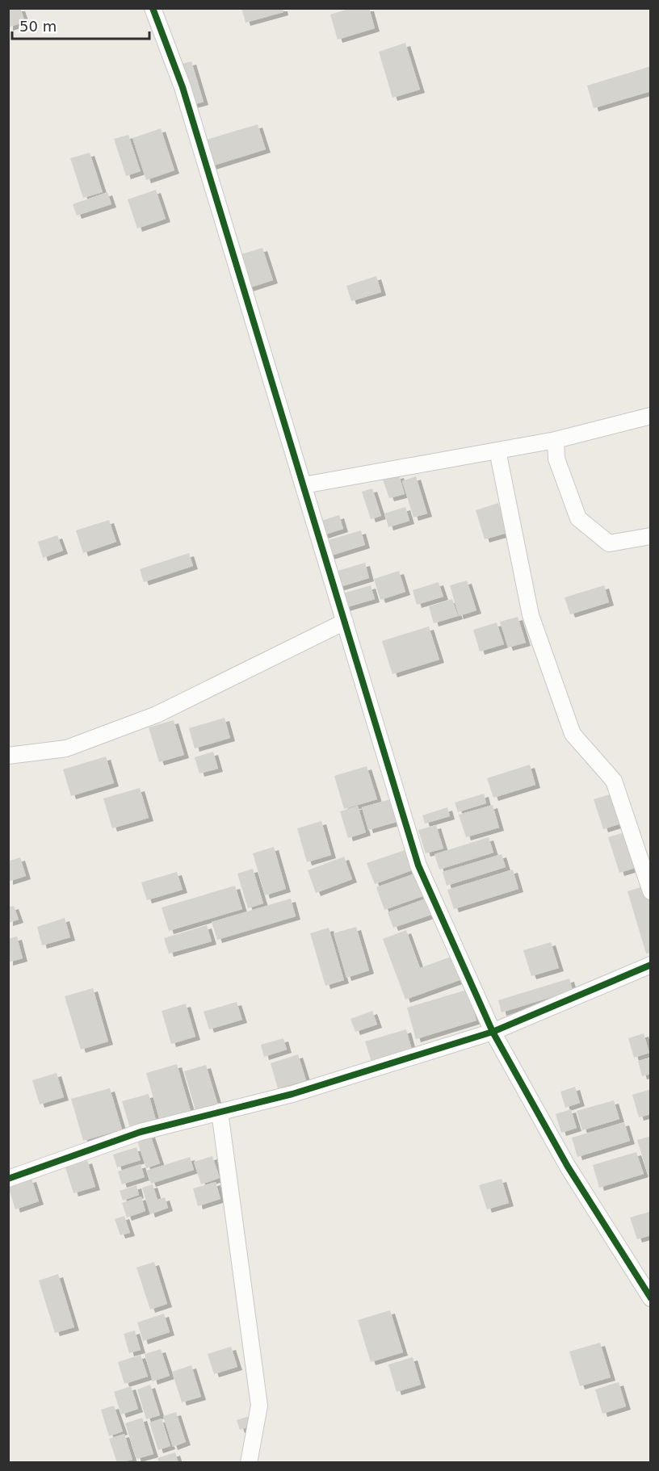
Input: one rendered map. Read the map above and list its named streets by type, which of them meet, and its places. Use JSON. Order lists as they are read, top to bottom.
{
  "scale_bar": "50 m"
}
